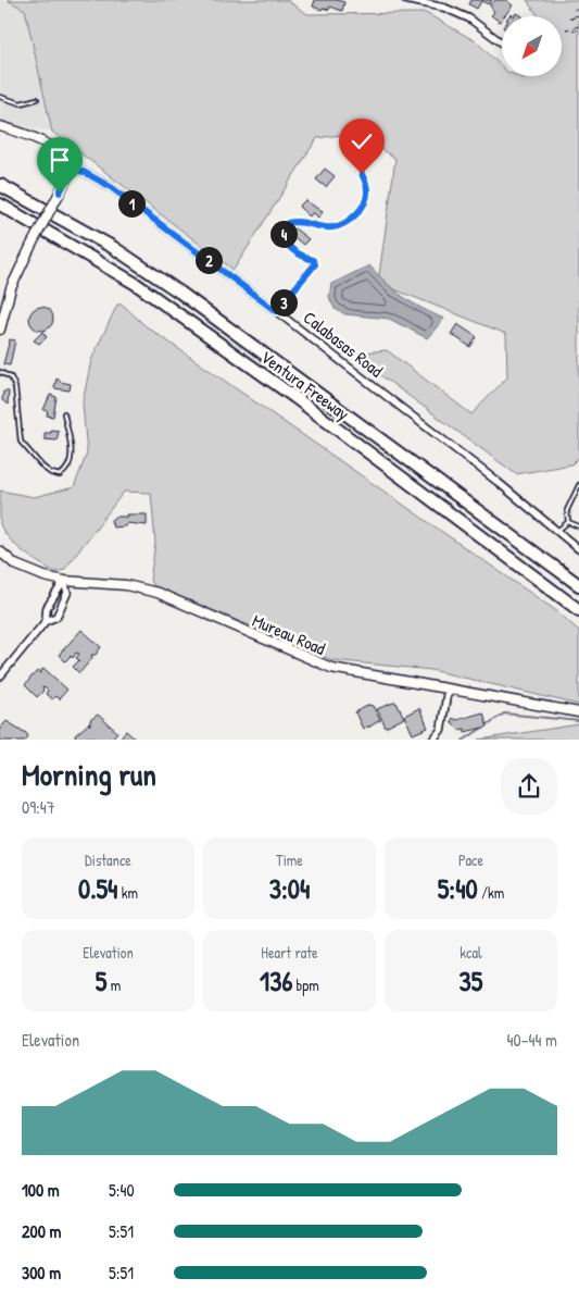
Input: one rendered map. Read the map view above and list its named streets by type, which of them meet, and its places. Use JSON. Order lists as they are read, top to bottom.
{
  "streets": {
    "highway": ["Ventura Freeway"],
    "main road": ["Mureau Road"],
    "street": ["Calabasas Road"]
  },
  "north": "bottom left",
  "page": {
    "pins": [
      "1",
      "4",
      "2",
      "3"
    ],
    "heading": ["Morning run", "09:47"],
    "stats": [
      ["Distance", "0.54 km"],
      ["Time", "3:04"],
      ["Pace", "5:40 /km"],
      ["Elevation", "5 m"],
      ["Heart rate", "136 bpm"],
      ["kcal", "35"]
    ],
    "chart": ["Elevation", "40–44 m"],
    "list": [
      {
        "name": "100 m",
        "note": "5:40"
      },
      {
        "name": "200 m",
        "note": "5:51"
      },
      {
        "name": "300 m",
        "note": "5:51"
      }
    ]
  }
}
